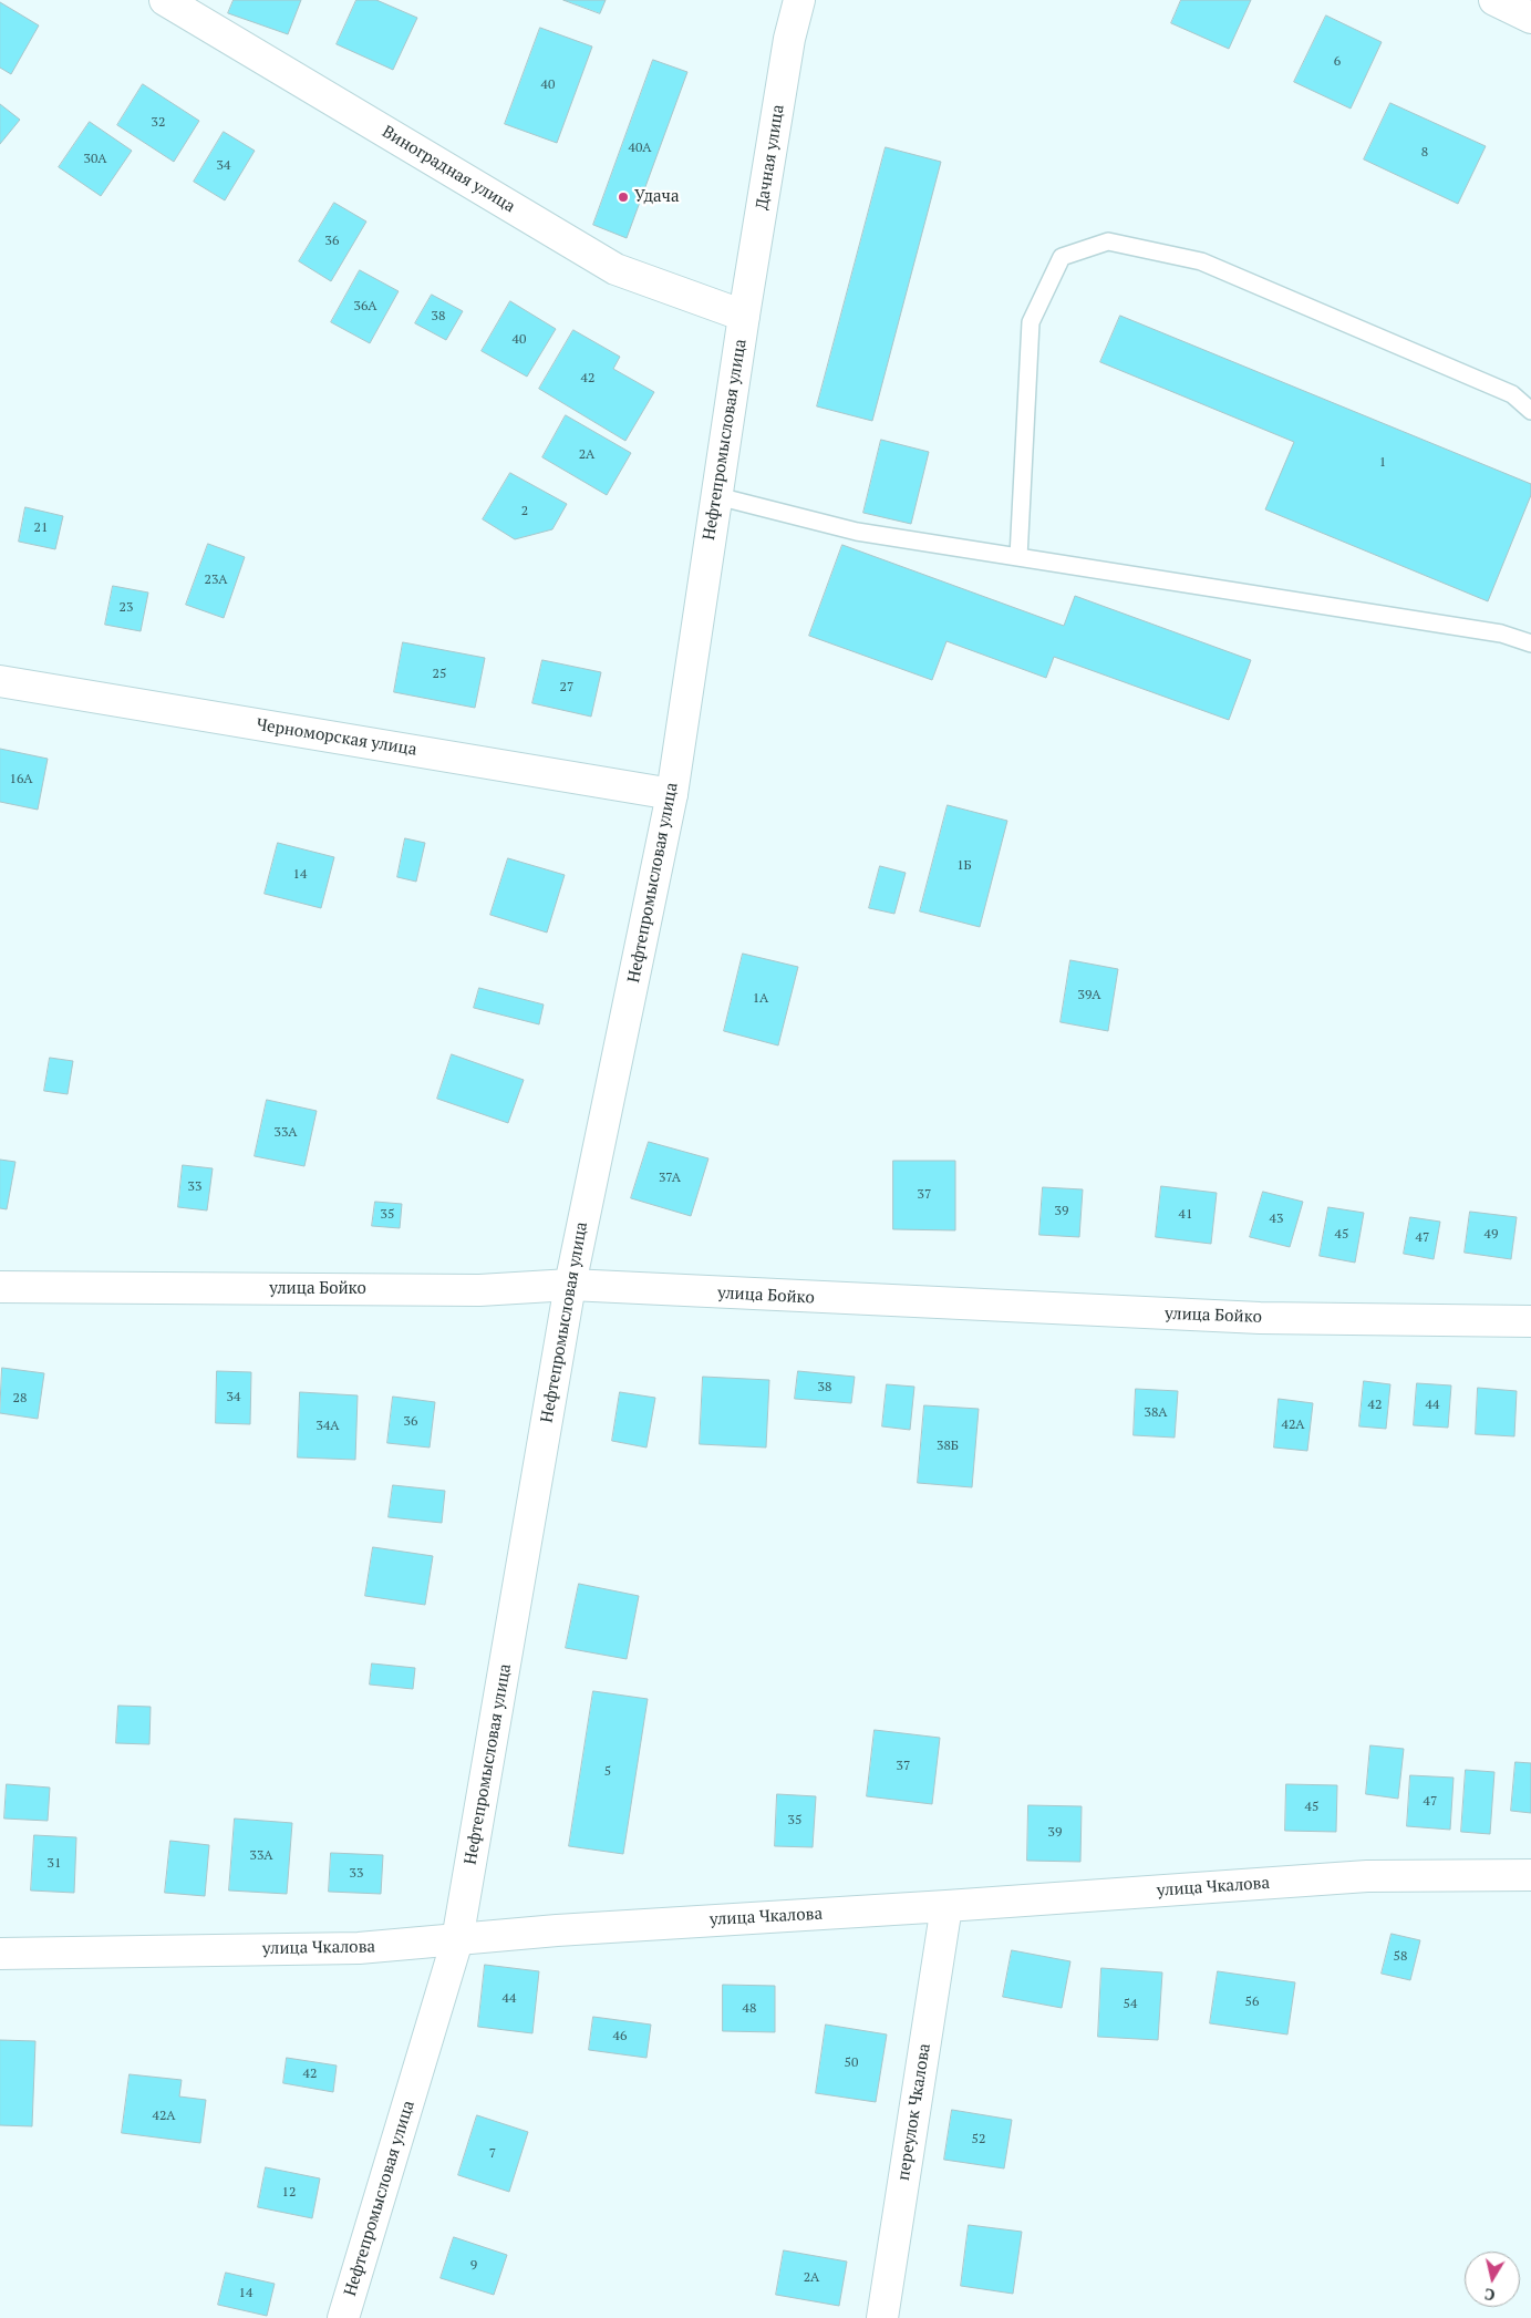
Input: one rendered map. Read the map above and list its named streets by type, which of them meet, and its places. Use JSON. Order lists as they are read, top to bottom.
{
  "streets": {
    "street": [
      "Дачная улица",
      "Виноградная улица",
      "Нефтепромысловая улица",
      "Черноморская улица",
      "улица Бойко",
      "улица Чкалова",
      "переулок Чкалова"
    ]
  },
  "crossings": [
    ["Дачная улица", "Виноградная улица"],
    ["Дачная улица", "Нефтепромысловая улица"],
    ["Виноградная улица", "Нефтепромысловая улица"],
    ["Нефтепромысловая улица", "Черноморская улица"],
    ["Нефтепромысловая улица", "улица Бойко"],
    ["Нефтепромысловая улица", "улица Чкалова"],
    ["улица Чкалова", "переулок Чкалова"]
  ],
  "places": ["Удача"],
  "house_numbers": [
    "6",
    "40",
    "32",
    "40А",
    "8",
    "30А",
    "34",
    "36",
    "36А",
    "38",
    "40",
    "42",
    "2А",
    "1",
    "2",
    "21",
    "23А",
    "23",
    "25",
    "27",
    "16А",
    "1Б",
    "14",
    "39А",
    "1А",
    "33А",
    "37А",
    "33",
    "37",
    "39",
    "35",
    "41",
    "43",
    "45",
    "49",
    "47",
    "38",
    "34",
    "28",
    "42",
    "44",
    "38А",
    "36",
    "42А",
    "34А",
    "38Б",
    "37",
    "5",
    "47",
    "45",
    "35",
    "39",
    "33А",
    "31",
    "33",
    "58",
    "44",
    "56",
    "54",
    "48",
    "46",
    "50",
    "42",
    "42А",
    "52",
    "7",
    "12",
    "9",
    "2А",
    "14"
  ],
  "north": "bottom"
}
